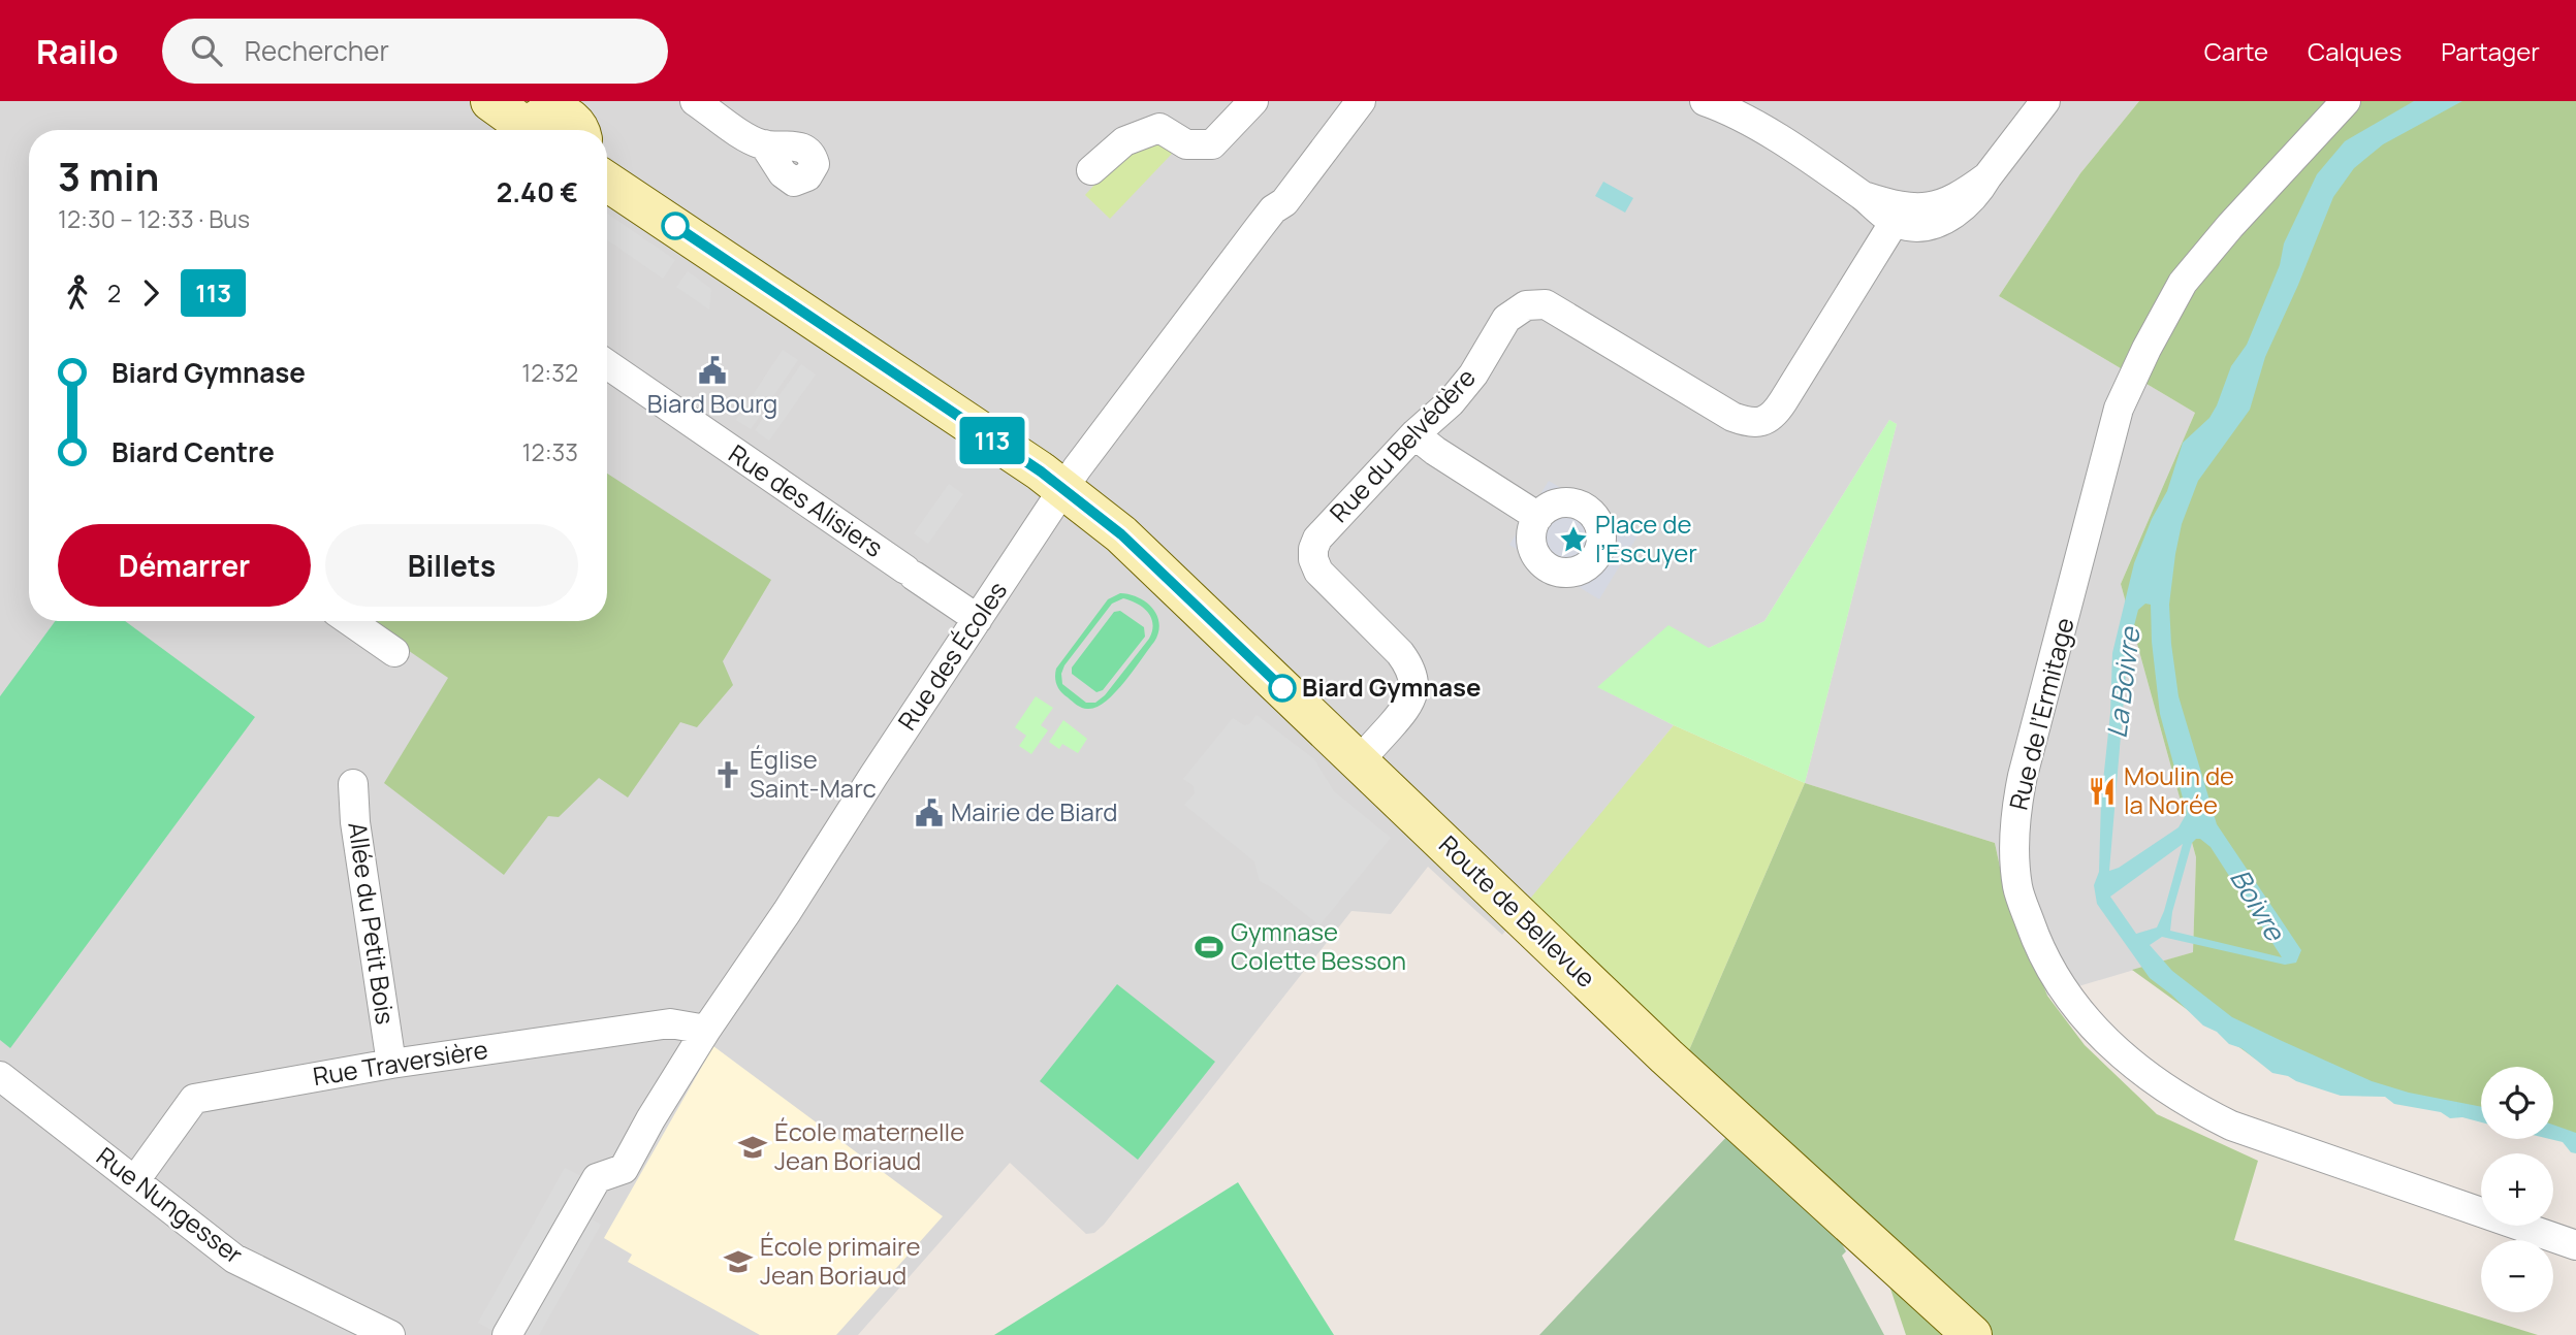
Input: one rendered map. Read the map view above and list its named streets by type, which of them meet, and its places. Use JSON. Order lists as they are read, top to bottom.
{
  "streets": {
    "street": [
      "Rue du Belvédère",
      "Rue des Alisiers",
      "Rue des Écoles",
      "Rue de l’Ermitage",
      "Route de Bellevue",
      "Allée du Petit Bois",
      "Rue Traversière",
      "Rue Nungesser"
    ]
  },
  "crossings": [
    ["Rue du Belvédère", "Route de Bellevue"],
    ["Rue des Alisiers", "Rue des Écoles"],
    ["Rue des Écoles", "Route de Bellevue"],
    ["Rue des Écoles", "Rue Traversière"],
    ["Allée du Petit Bois", "Rue Traversière"],
    ["Rue Traversière", "Rue Nungesser"]
  ],
  "water": ["La Boivre", "Boivre"],
  "places": {
    "public building": ["Biard Bourg", "Mairie de Biard"],
    "place": ["Place de l’Escuyer"],
    "other": ["Biard Gymnase"],
    "church": ["Église Saint-Marc"],
    "restaurant": ["Moulin de la Norée"],
    "sports": ["Gymnase Colette Besson"],
    "school or university": ["École maternelle Jean Boriaud", "École primaire Jean Boriaud"]
  },
  "lines": ["bus line 113"],
  "page": {
    "header": "Railo",
    "search": "Rechercher",
    "nav": ["Carte", "Calques", "Partager"],
    "on_map": "113",
    "heading": ["3 min", "12:30 – 12:33 · Bus", "2.40 €"],
    "legs": ["2", "113"],
    "list": [
      {
        "name": "Biard Gymnase",
        "value": "12:32"
      },
      {
        "name": "Biard Centre",
        "value": "12:33"
      }
    ],
    "buttons": ["Démarrer", "Billets"],
    "map_buttons": ["+", "−"]
  }
}
